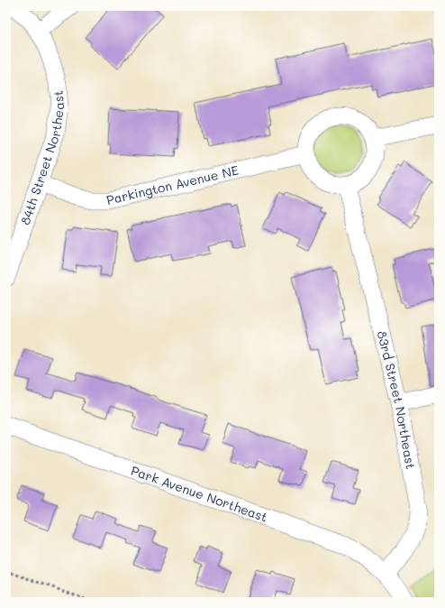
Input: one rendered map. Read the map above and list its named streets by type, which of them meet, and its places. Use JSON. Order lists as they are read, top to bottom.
{
  "streets": {
    "street": [
      "84th Street Northeast",
      "Parkington Avenue NE",
      "83rd Street Northeast",
      "Park Avenue Northeast"
    ]
  },
  "crossings": [
    ["84th Street Northeast", "Parkington Avenue NE"],
    ["Parkington Avenue NE", "83rd Street Northeast"],
    ["83rd Street Northeast", "Park Avenue Northeast"]
  ]
}
